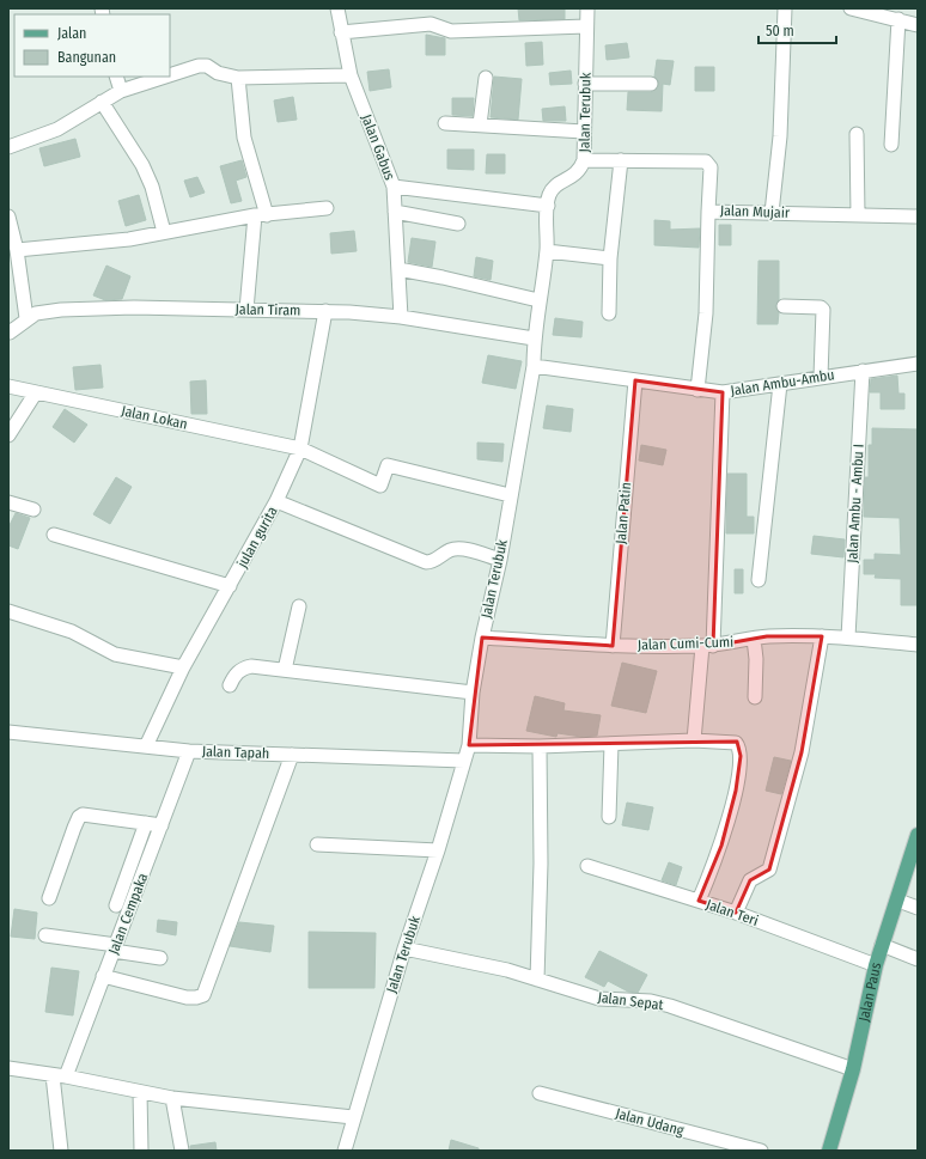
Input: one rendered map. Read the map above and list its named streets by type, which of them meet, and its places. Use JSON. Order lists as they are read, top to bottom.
{
  "streets": {
    "main road": ["Jalan Paus"],
    "street": [
      "Jalan Terubuk",
      "Jalan Gabus",
      "Jalan Mujair",
      "Jalan Tiram",
      "Jalan Ambu-Ambu",
      "Jalan Lokan",
      "Jalan Ambu - Ambu I",
      "Jalan Patin",
      "julan gurita",
      "Jalan Cumi-Cumi",
      "Jalan Tapah",
      "Jalan Teri",
      "Jalan Cempaka",
      "Jalan Sepat",
      "Jalan Udang"
    ]
  },
  "crossings": [
    ["Jalan Terubuk", "Jalan Mujair"],
    ["Jalan Terubuk", "Jalan Tiram"],
    ["Jalan Terubuk", "Jalan Ambu-Ambu"],
    ["Jalan Terubuk", "Jalan Lokan"],
    ["Jalan Terubuk", "Jalan Cumi-Cumi"],
    ["Jalan Terubuk", "Jalan Tapah"],
    ["Jalan Terubuk", "Jalan Sepat"],
    ["Jalan Gabus", "Jalan Tiram"],
    ["Jalan Tiram", "julan gurita"],
    ["Jalan Ambu-Ambu", "Jalan Ambu - Ambu I"],
    ["Jalan Ambu-Ambu", "Jalan Patin"],
    ["Jalan Lokan", "julan gurita"],
    ["Jalan Ambu - Ambu I", "Jalan Cumi-Cumi"],
    ["Jalan Patin", "Jalan Cumi-Cumi"],
    ["julan gurita", "Jalan Tapah"],
    ["Jalan Tapah", "Jalan Cempaka"],
    ["Jalan Teri", "Jalan Paus"],
    ["Jalan Paus", "Jalan Sepat"]
  ],
  "legend": ["Jalan", "Bangunan"],
  "scale_bar": "50 m"
}
